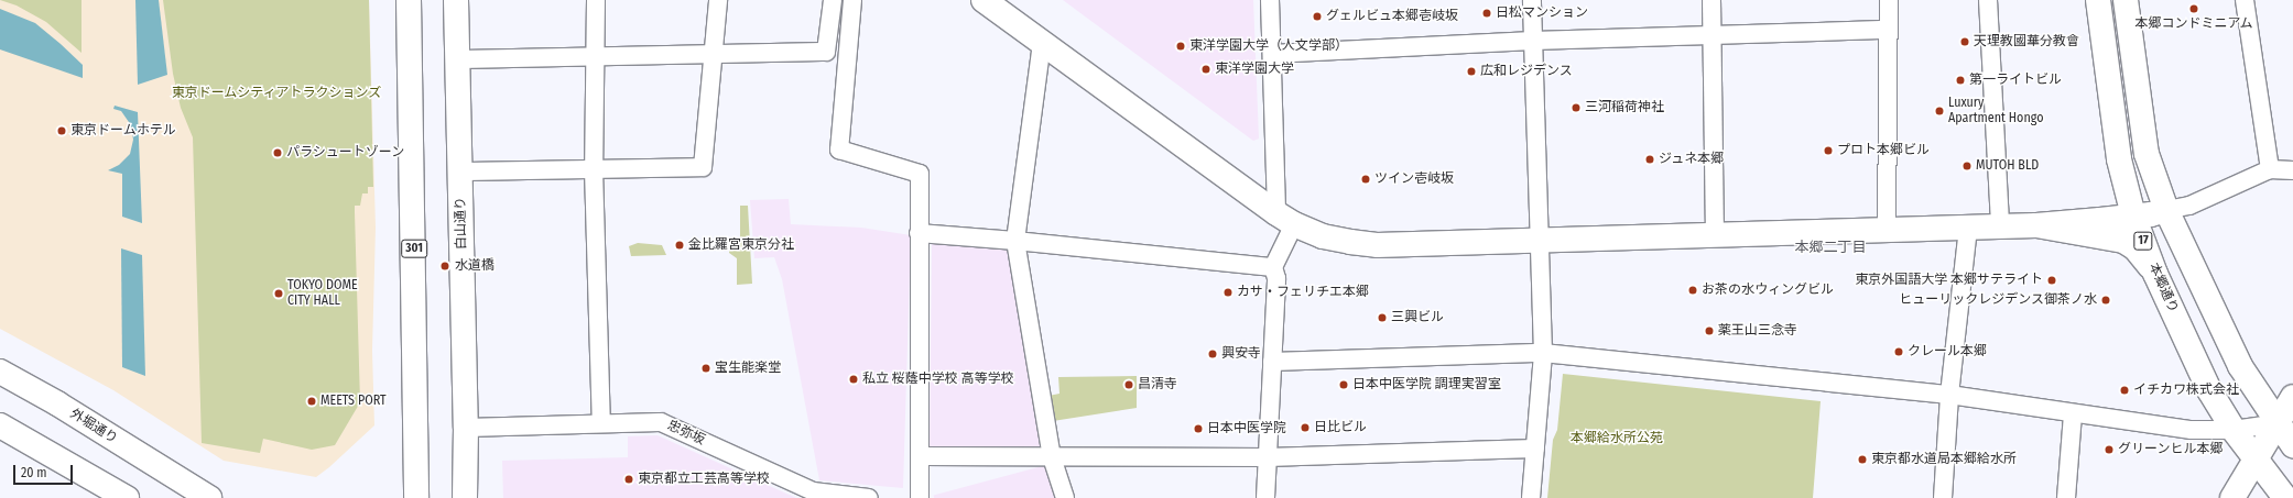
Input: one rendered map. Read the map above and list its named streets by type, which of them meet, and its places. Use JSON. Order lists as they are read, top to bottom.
{
  "streets": {
    "main road": [
      "白山通り",
      "17",
      "301",
      "本郷通り",
      "外堀通り"
    ],
    "street": ["忠弥坂"]
  },
  "crossings": [
    ["白山通り", "忠弥坂"]
  ],
  "districts": ["本郷二丁目"],
  "parks": ["東京ドームシティアトラクションズ", "本郷給水所公苑"],
  "places": [
    "本郷コンドミニアム",
    "日松マンション",
    "グェルビュ本郷壱岐坂",
    "天理教國華分教會",
    "東洋学園大学（人文学部）",
    "東洋学園大学",
    "広和レジデンス",
    "第一ライトビル",
    "三河稲荷神社",
    "Luxury Apartment Hongo",
    "東京ドームホテル",
    "プロト本郷ビル",
    "パラシュートゾーン",
    "ジュネ本郷",
    "MUTOH BLD",
    "ツイン壱岐坂",
    "金比羅宮東京分社",
    "水道橋",
    "東京外国語大学 本郷サテライト",
    "お茶の水ウィングビル",
    "カサ・フェリチエ本郷",
    "TOKYO DOME CITY HALL",
    "ヒューリックレジデンス御茶ノ水",
    "三興ビル",
    "薬王山三念寺",
    "クレール本郷",
    "興安寺",
    "宝生能楽堂",
    "私立 桜蔭中学校 高等学校",
    "昌清寺",
    "日本中医学院 調理実習室",
    "イチカワ株式会社",
    "MEETS PORT",
    "日比ビル",
    "日本中医学院",
    "グリーンヒル本郷",
    "東京都水道局本郷給水所",
    "東京都立工芸高等学校"
  ],
  "scale_bar": "20 m"
}
